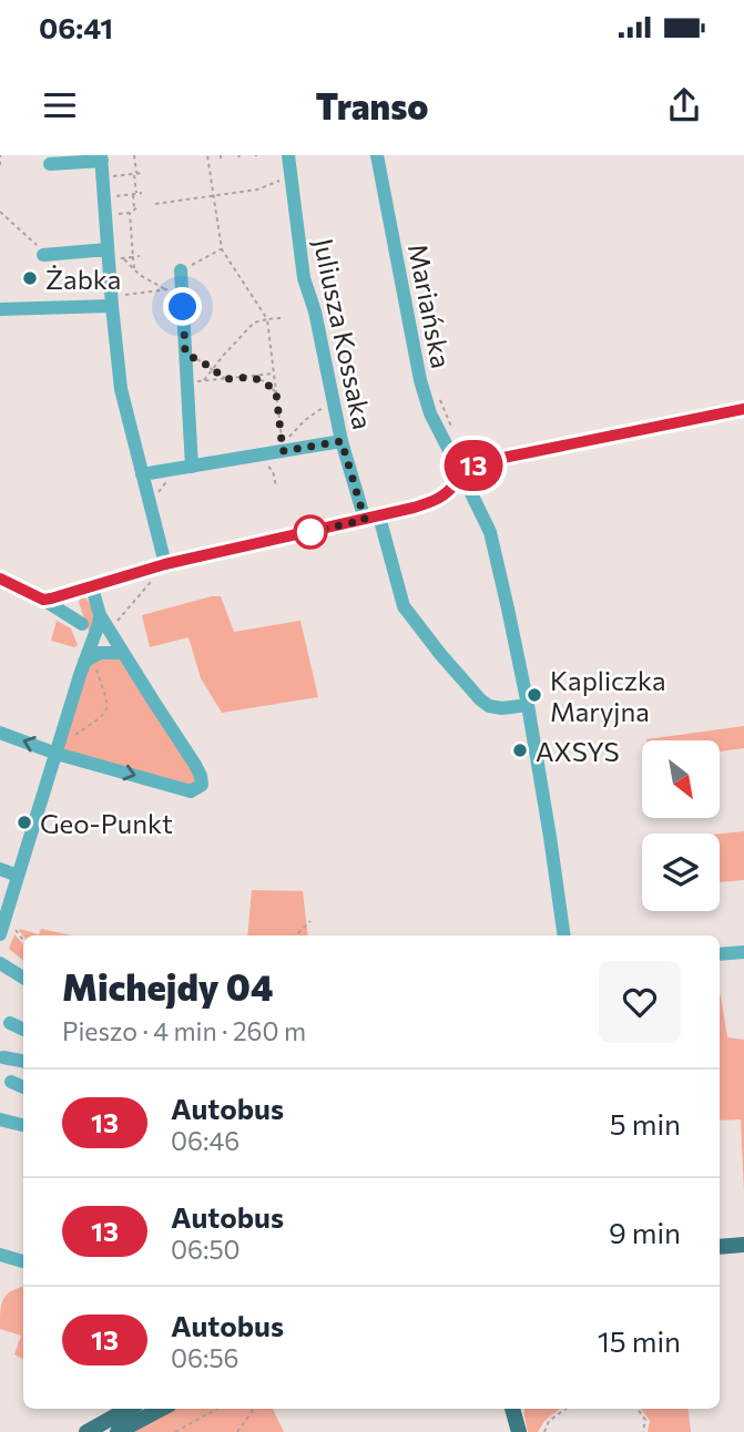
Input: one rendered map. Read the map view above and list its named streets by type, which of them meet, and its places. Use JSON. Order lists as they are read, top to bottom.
{
  "streets": {
    "street": ["Mariańska", "Juliusza Kossaka"]
  },
  "places": [
    "Żabka",
    "Kapliczka Maryjna",
    "AXSYS",
    "Geo-Punkt"
  ],
  "lines": ["bus line 13"],
  "north": "bottom right",
  "page": {
    "status": "06:41",
    "header": "Transo",
    "on_map": "13",
    "heading": ["Michejdy 04", "Pieszo · 4 min · 260 m"],
    "list": [
      {
        "mark": "13",
        "name": "Autobus",
        "note": "06:46",
        "value": "5 min"
      },
      {
        "mark": "13",
        "name": "Autobus",
        "note": "06:50",
        "value": "9 min"
      },
      {
        "mark": "13",
        "name": "Autobus",
        "note": "06:56",
        "value": "15 min"
      }
    ]
  }
}
